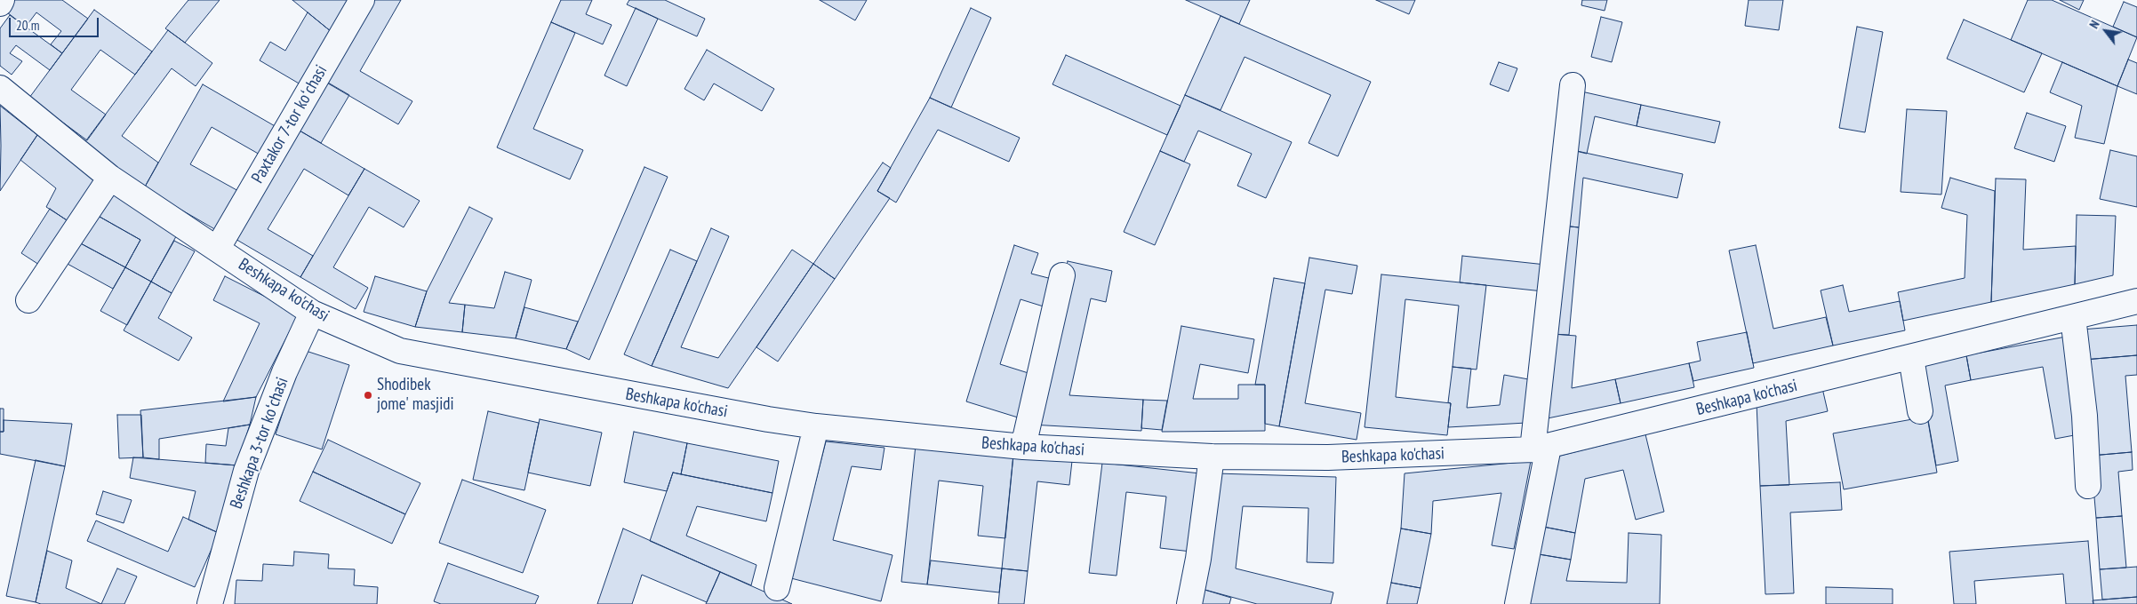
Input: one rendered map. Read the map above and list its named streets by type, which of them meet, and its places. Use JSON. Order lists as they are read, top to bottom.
{
  "streets": {
    "street": ["Paxtakor 7-tor koʻchasi", "Beshkapa ko'chasi", "Beshkapa 3-tor koʻchasi"]
  },
  "crossings": [
    ["Paxtakor 7-tor koʻchasi", "Beshkapa ko'chasi"],
    ["Beshkapa ko'chasi", "Beshkapa 3-tor koʻchasi"]
  ],
  "places": ["Shodibek jome' masjidi"],
  "scale_bar": "20 m",
  "north": "top left"
}
